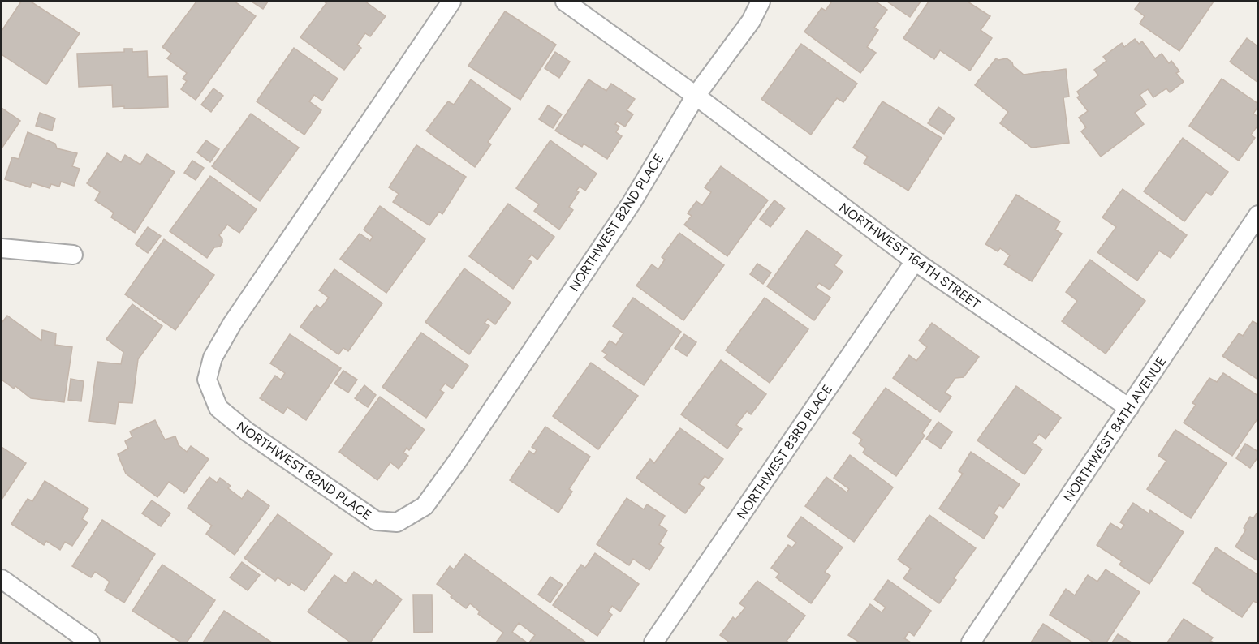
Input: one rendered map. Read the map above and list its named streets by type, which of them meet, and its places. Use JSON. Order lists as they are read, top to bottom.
{
  "streets": {
    "street": [
      "NORTHWEST 82ND PLACE",
      "NORTHWEST 164TH STREET",
      "NORTHWEST 84TH AVENUE",
      "NORTHWEST 83RD PLACE"
    ]
  },
  "crossings": [
    ["NORTHWEST 82ND PLACE", "NORTHWEST 164TH STREET"],
    ["NORTHWEST 164TH STREET", "NORTHWEST 84TH AVENUE"],
    ["NORTHWEST 164TH STREET", "NORTHWEST 83RD PLACE"]
  ]
}
